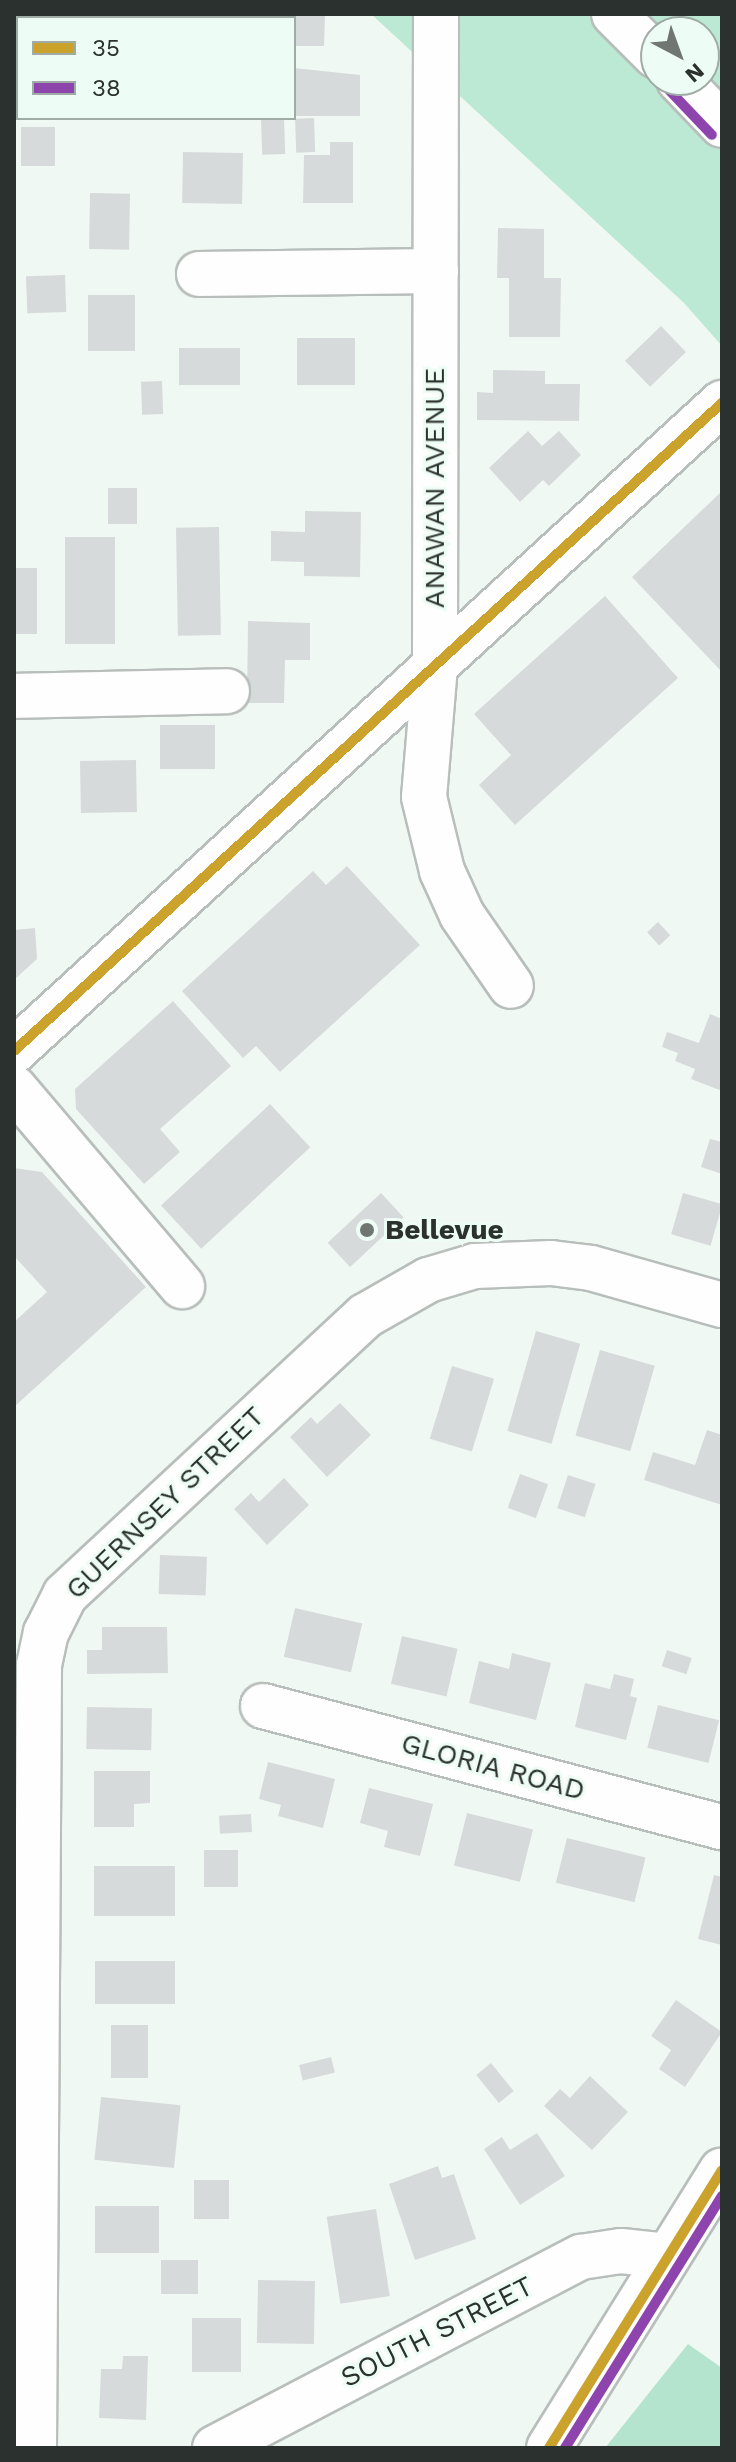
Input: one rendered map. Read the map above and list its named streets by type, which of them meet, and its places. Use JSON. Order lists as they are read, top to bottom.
{
  "streets": {
    "street": [
      "ANAWAN AVENUE",
      "GUERNSEY STREET",
      "GLORIA ROAD",
      "SOUTH STREET"
    ]
  },
  "places": ["Bellevue"],
  "lines": ["transit line 38", "transit line 35"],
  "legend": ["35", "38"],
  "north": "bottom right"
}
